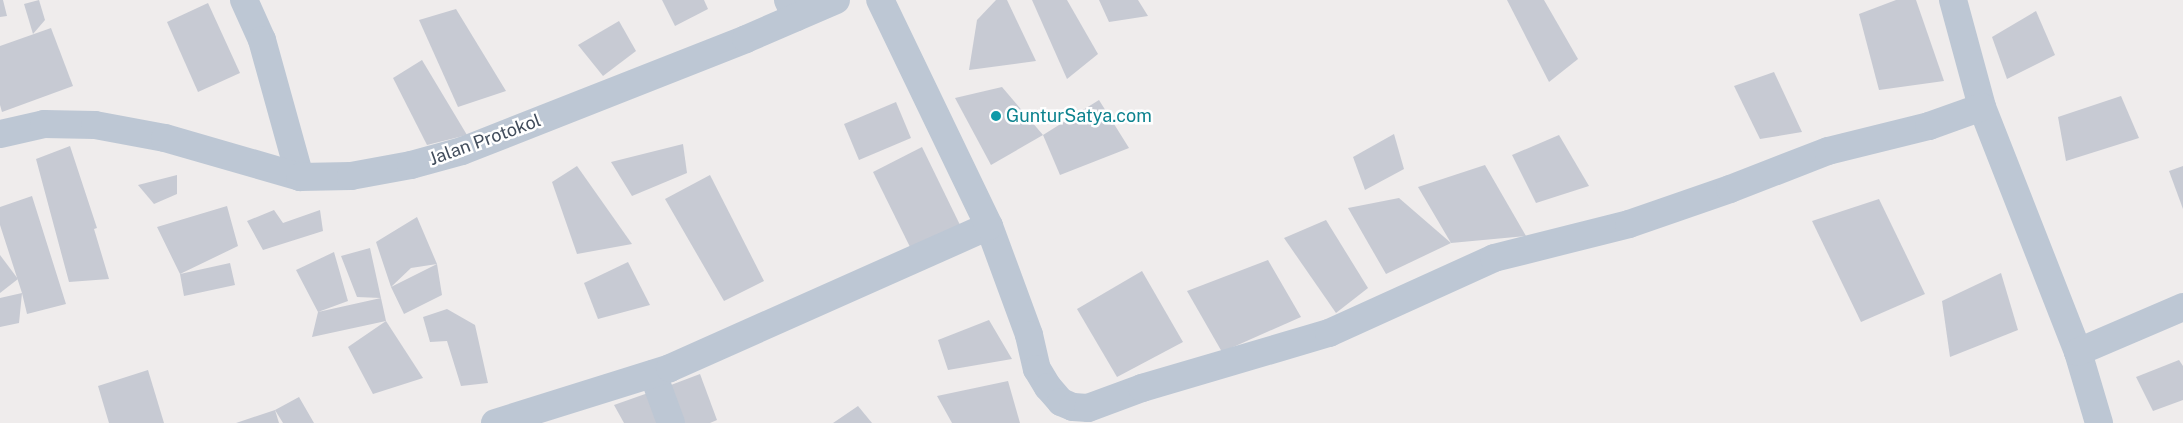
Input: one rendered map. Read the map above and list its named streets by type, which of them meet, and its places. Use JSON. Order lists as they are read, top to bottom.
{
  "streets": {
    "street": ["Jalan Protokol"]
  },
  "places": ["GunturSatya.com"]
}
